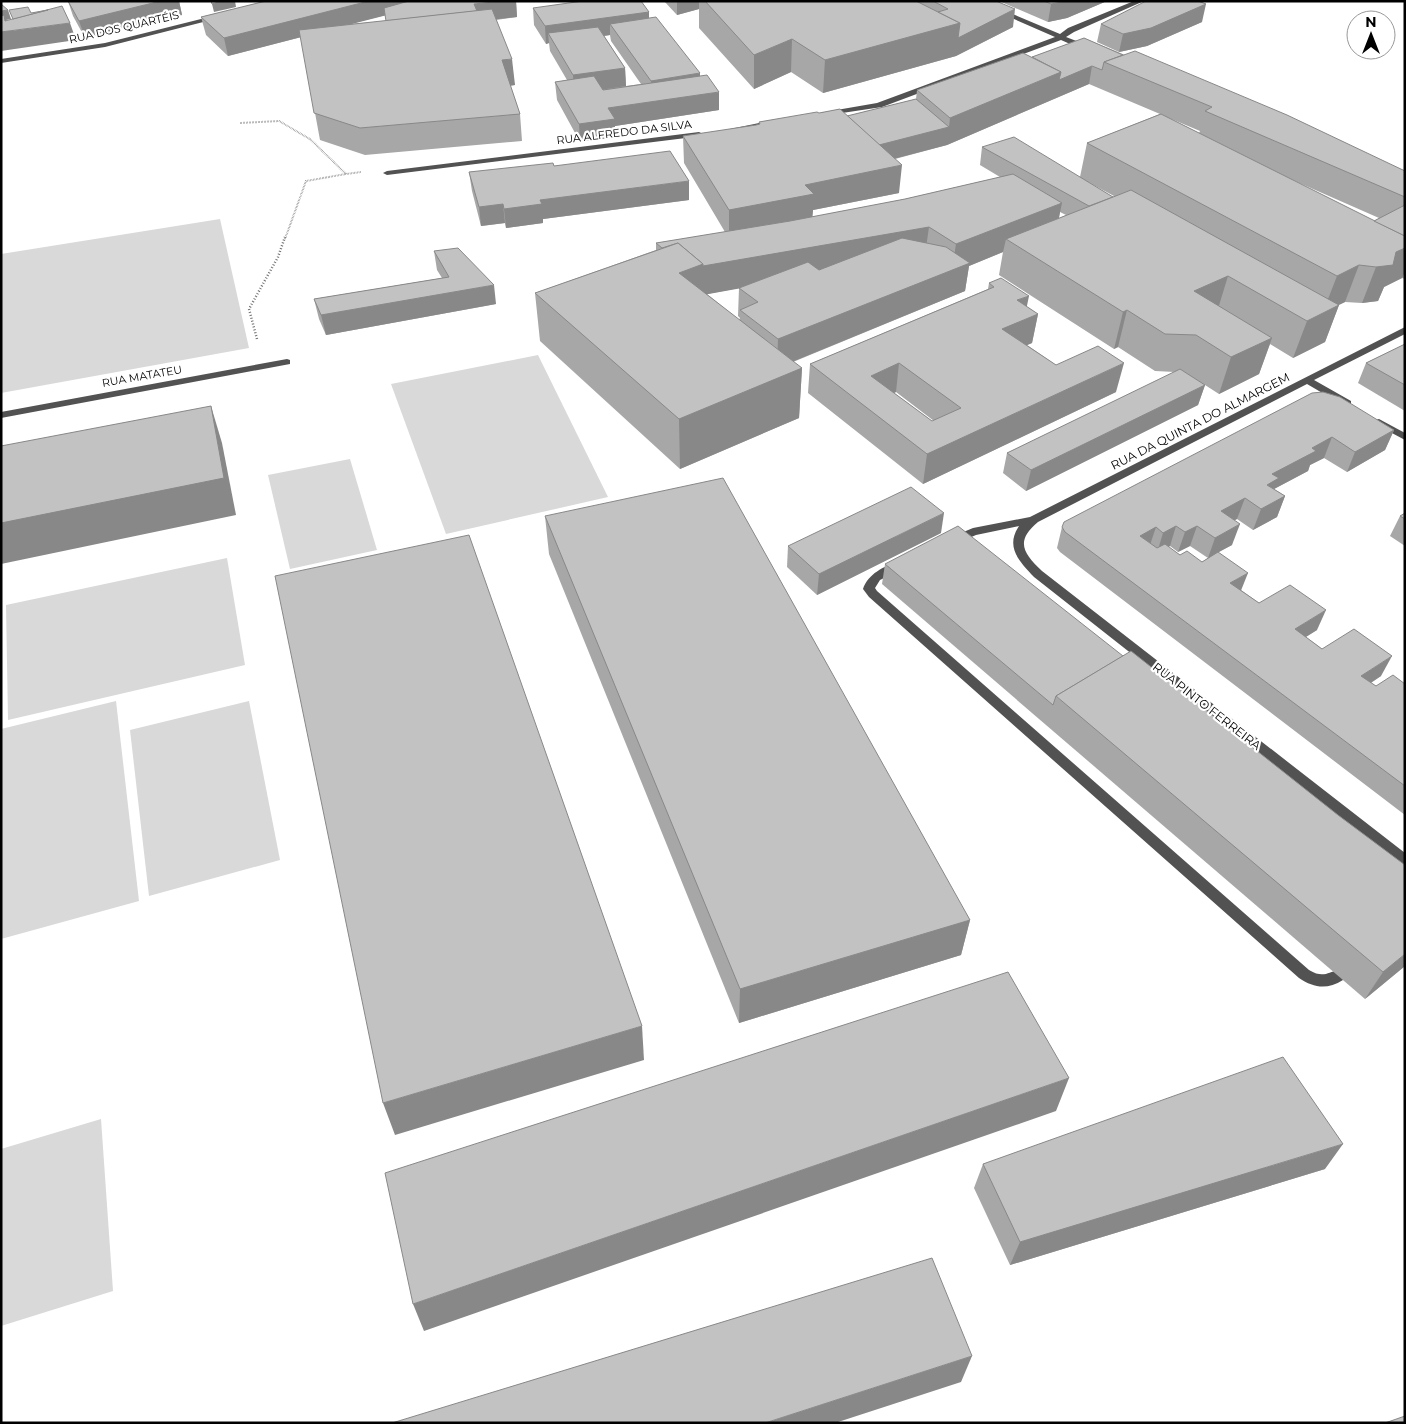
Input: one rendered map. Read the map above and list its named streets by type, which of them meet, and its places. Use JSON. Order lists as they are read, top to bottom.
{
  "streets": {
    "street": [
      "RUA DOS QUARTÉIS",
      "RUA ALFREDO DA SILVA",
      "RUA MATATEU",
      "RUA DA QUINTA DO ALMARGEM",
      "RUA PINTO FERREIRA"
    ]
  },
  "crossings": [
    ["RUA DA QUINTA DO ALMARGEM", "RUA PINTO FERREIRA"]
  ],
  "north": "top"
}
